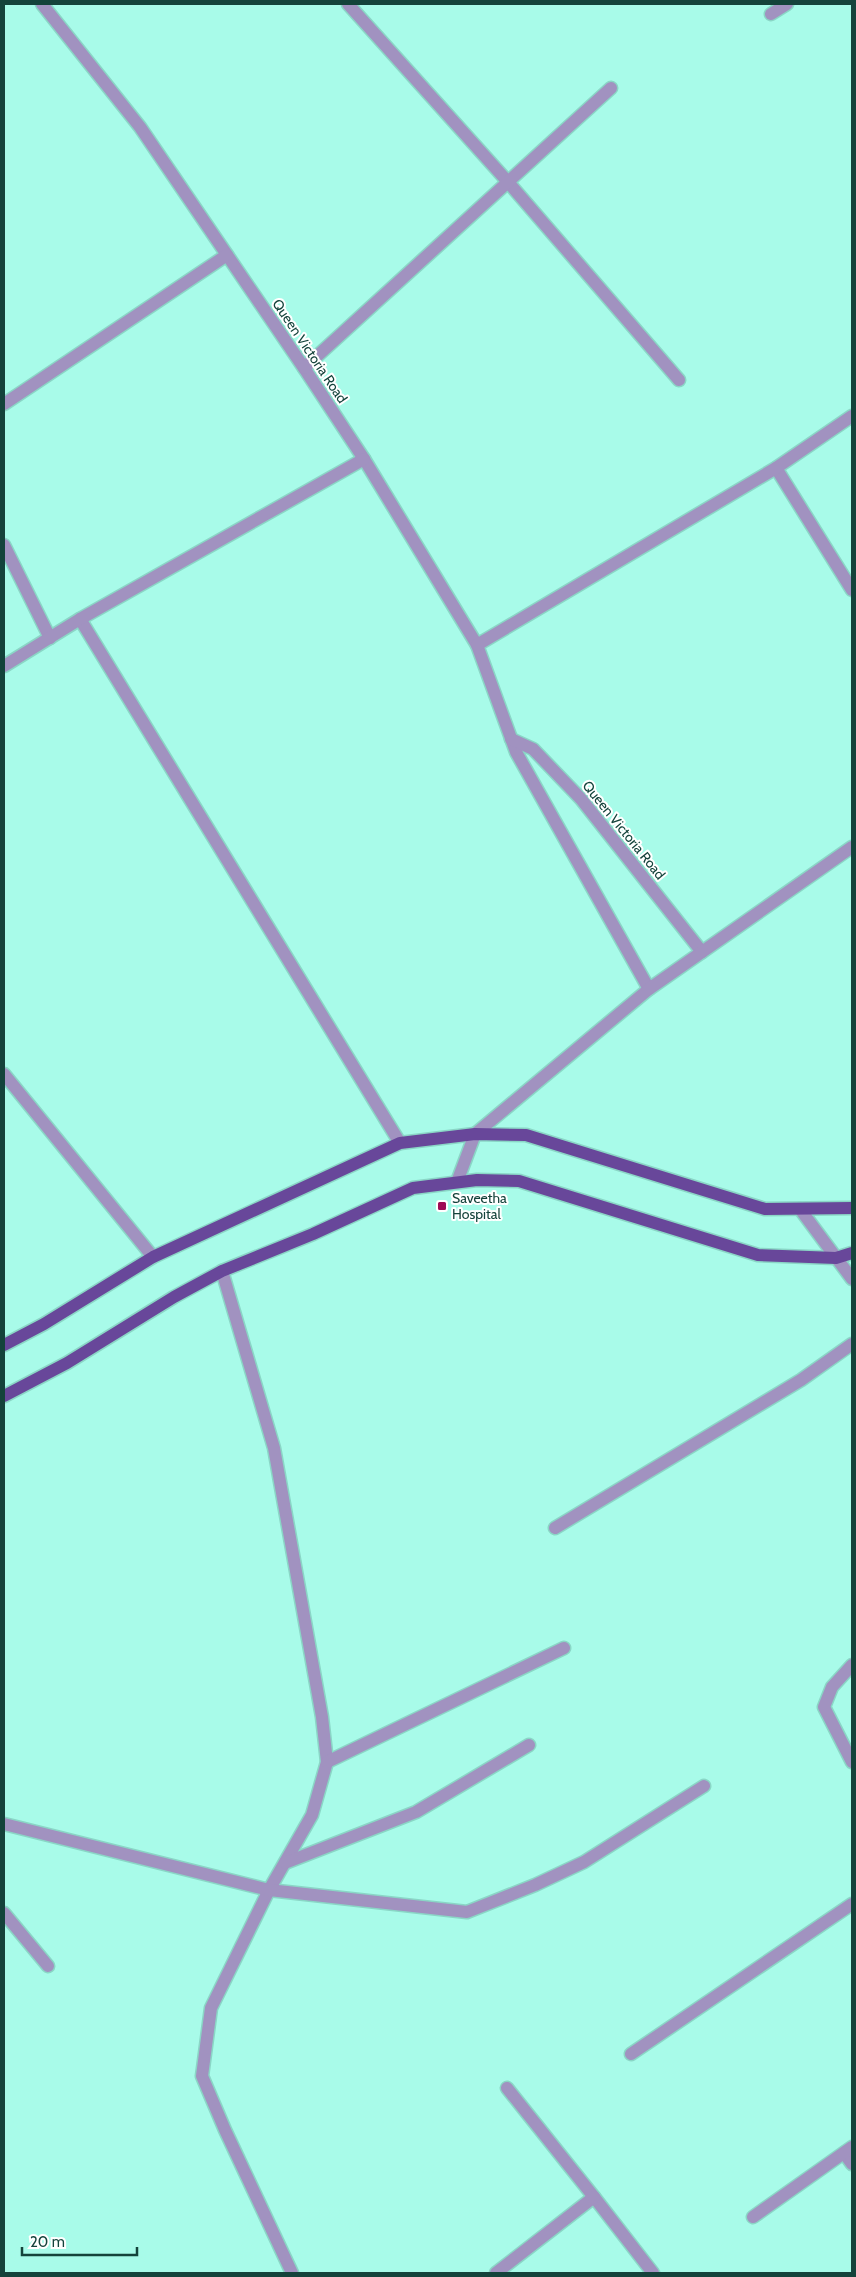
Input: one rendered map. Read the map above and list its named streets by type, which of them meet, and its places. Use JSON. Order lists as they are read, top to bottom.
{
  "streets": {
    "street": ["Queen Victoria Road"]
  },
  "places": {
    "transit": ["Saveetha Hospital"]
  },
  "scale_bar": "20 m"
}
